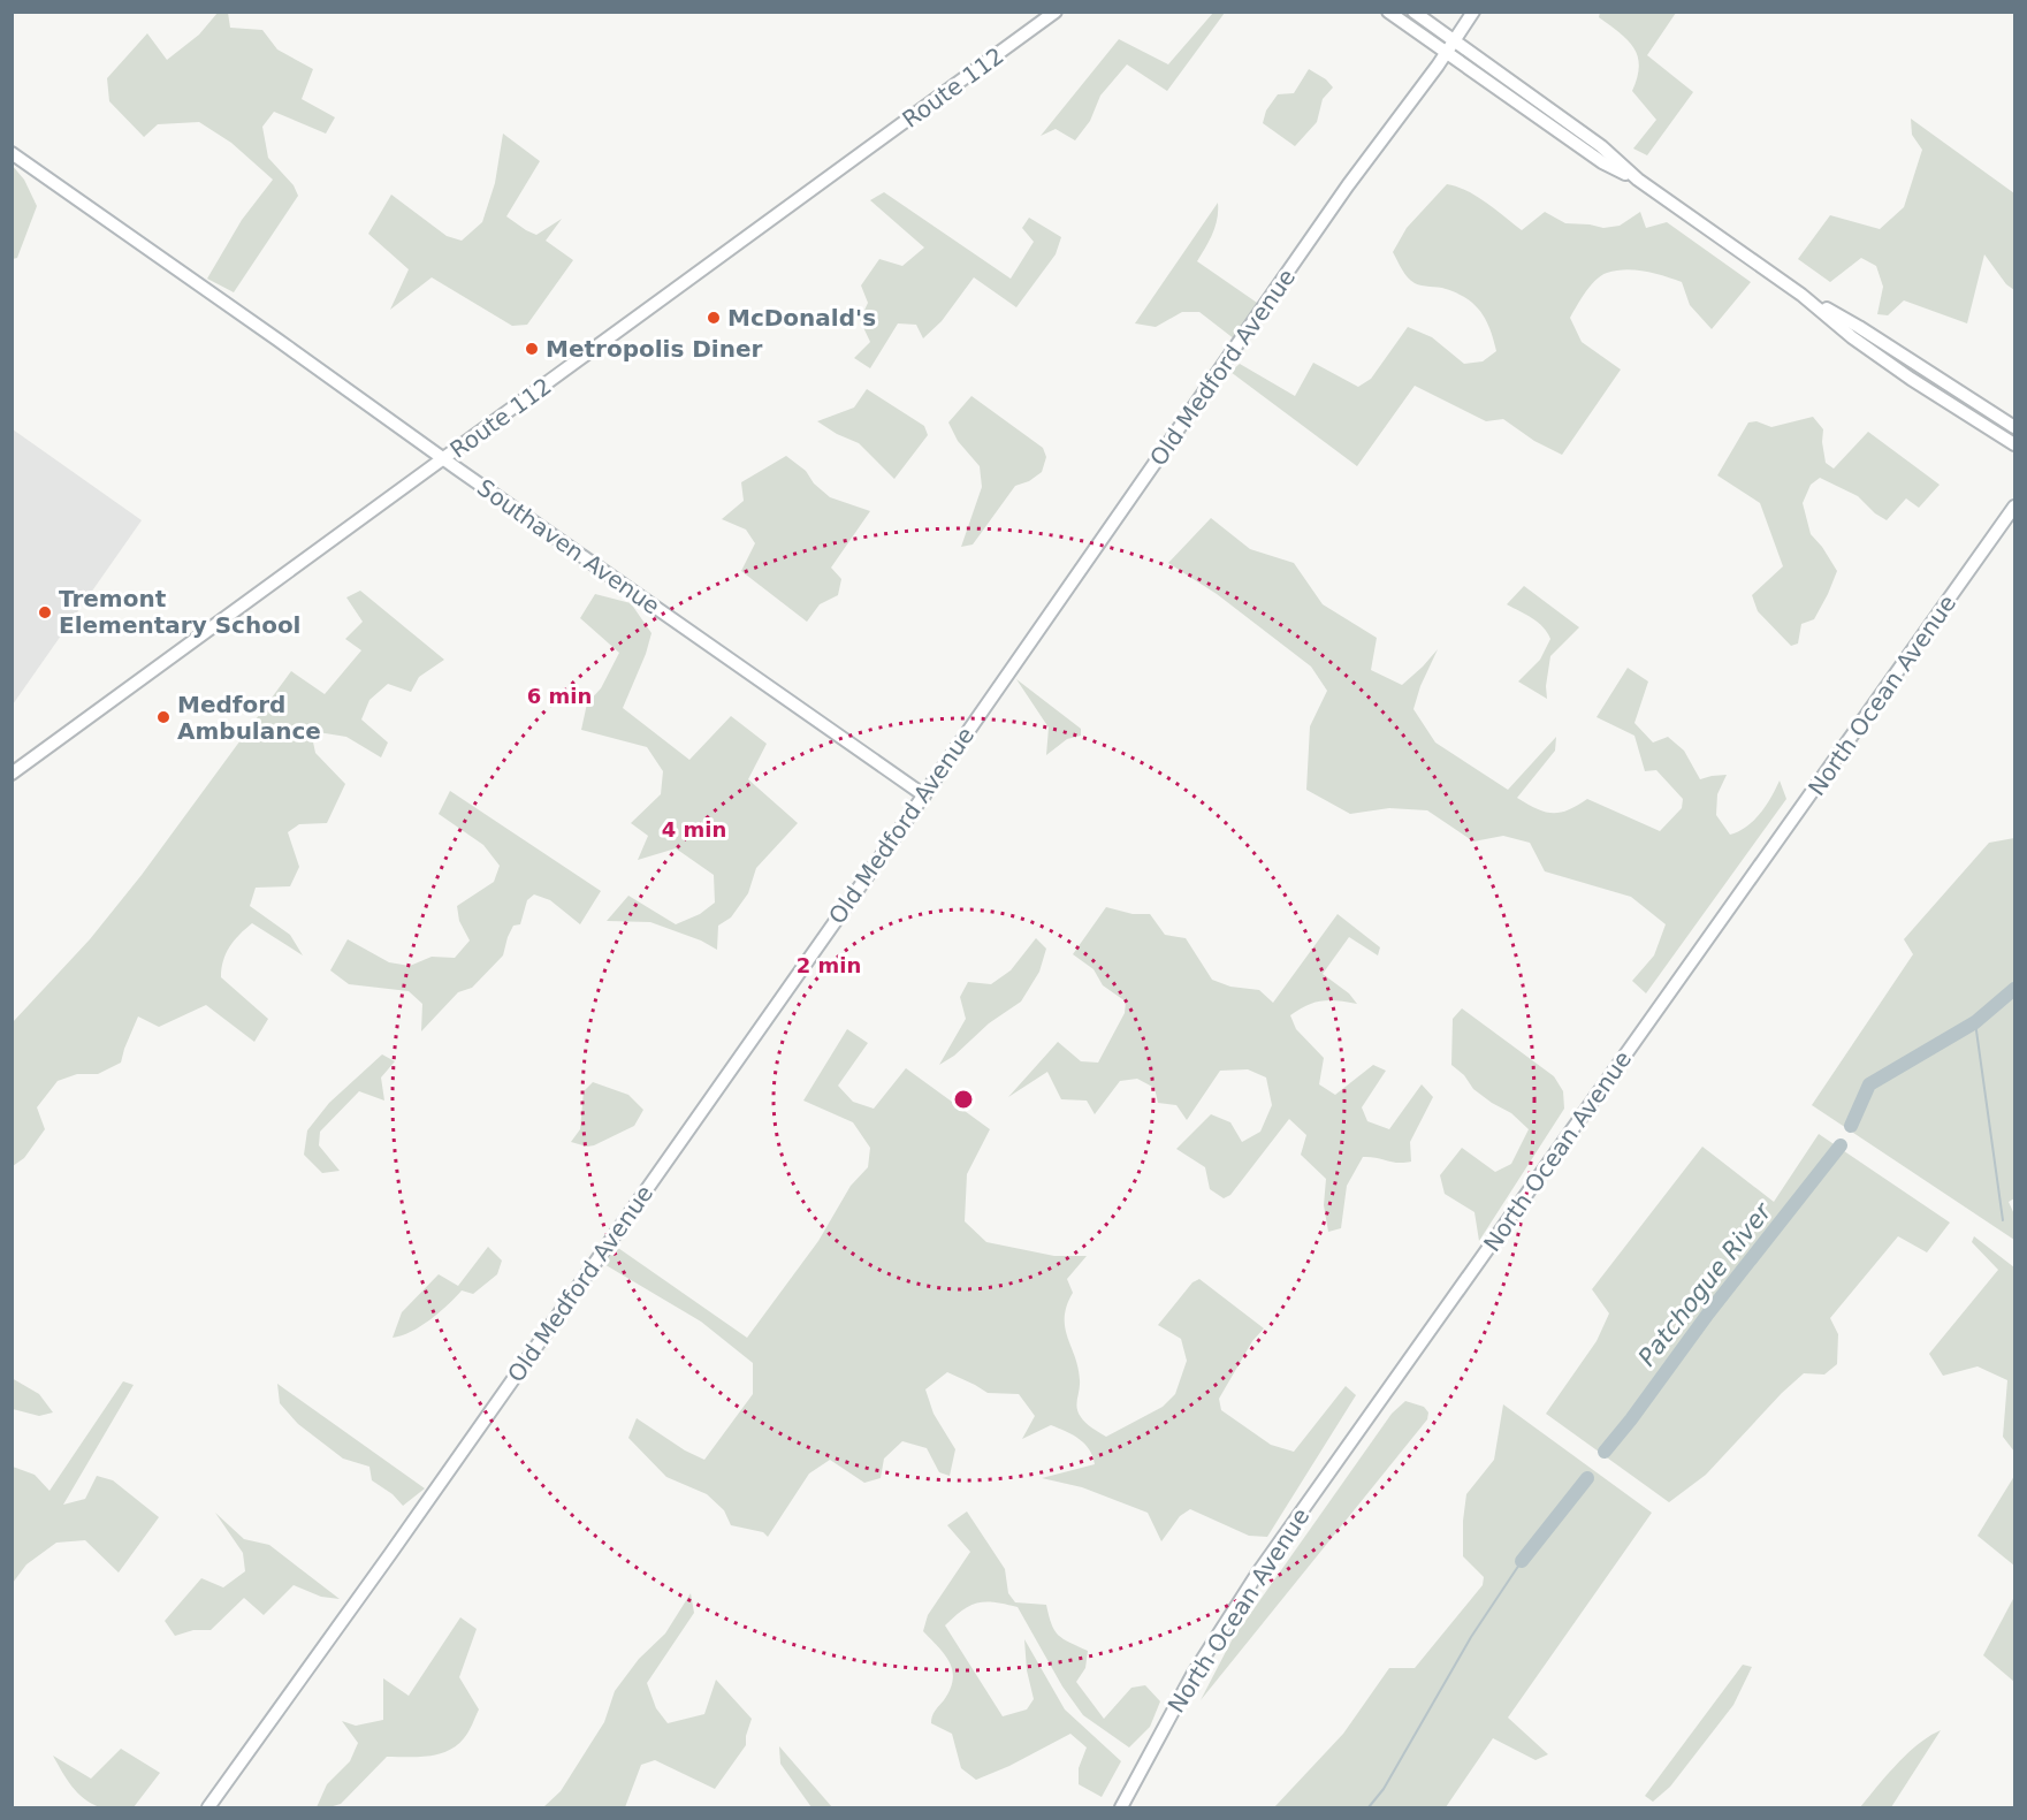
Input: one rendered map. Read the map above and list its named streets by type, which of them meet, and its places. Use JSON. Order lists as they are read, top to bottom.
{
  "streets": {
    "main road": [
      "Route 112",
      "Old Medford Avenue",
      "Southaven Avenue",
      "North Ocean Avenue"
    ]
  },
  "crossings": [
    ["Route 112", "Southaven Avenue"],
    ["Old Medford Avenue", "Southaven Avenue"]
  ],
  "water": ["Patchogue River"],
  "places": [
    "McDonald's",
    "Metropolis Diner",
    "Tremont Elementary School",
    "Medford Ambulance"
  ],
  "rings": ["6 min", "4 min", "2 min"]
}
